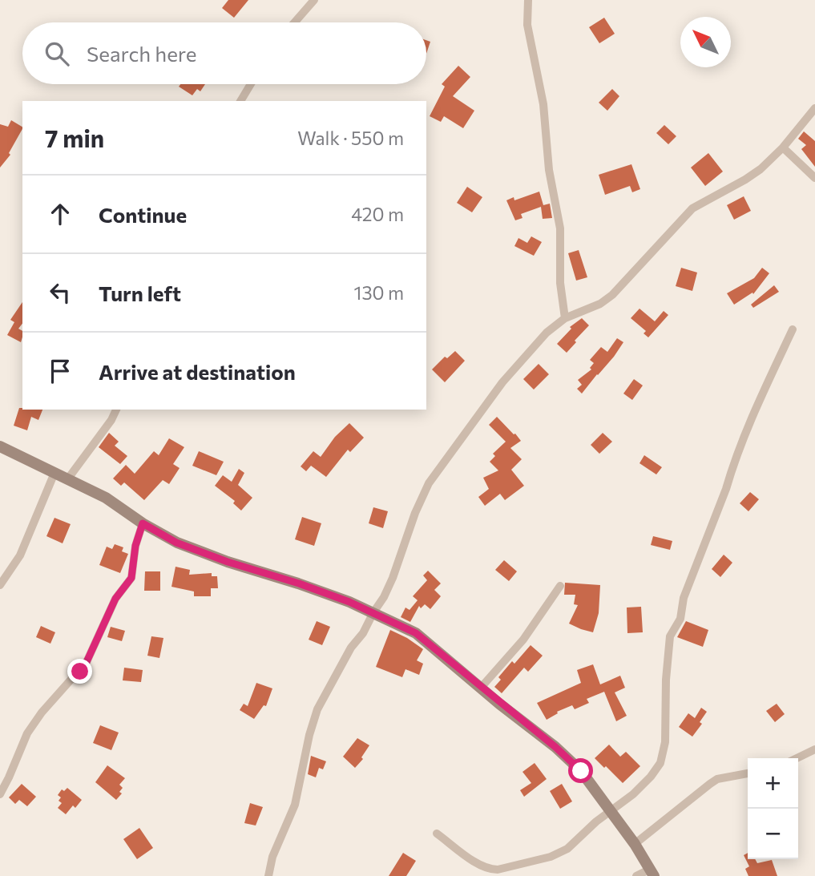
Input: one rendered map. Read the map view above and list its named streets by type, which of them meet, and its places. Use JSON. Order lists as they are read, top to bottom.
{
  "north": "top left",
  "page": {
    "search": "Search here",
    "heading": ["7 min", "Walk · 550 m"],
    "list": [
      ["Continue", "420 m"],
      ["Turn left", "130 m"],
      "Arrive at destination"
    ],
    "map_buttons": ["+", "−"]
  }
}
